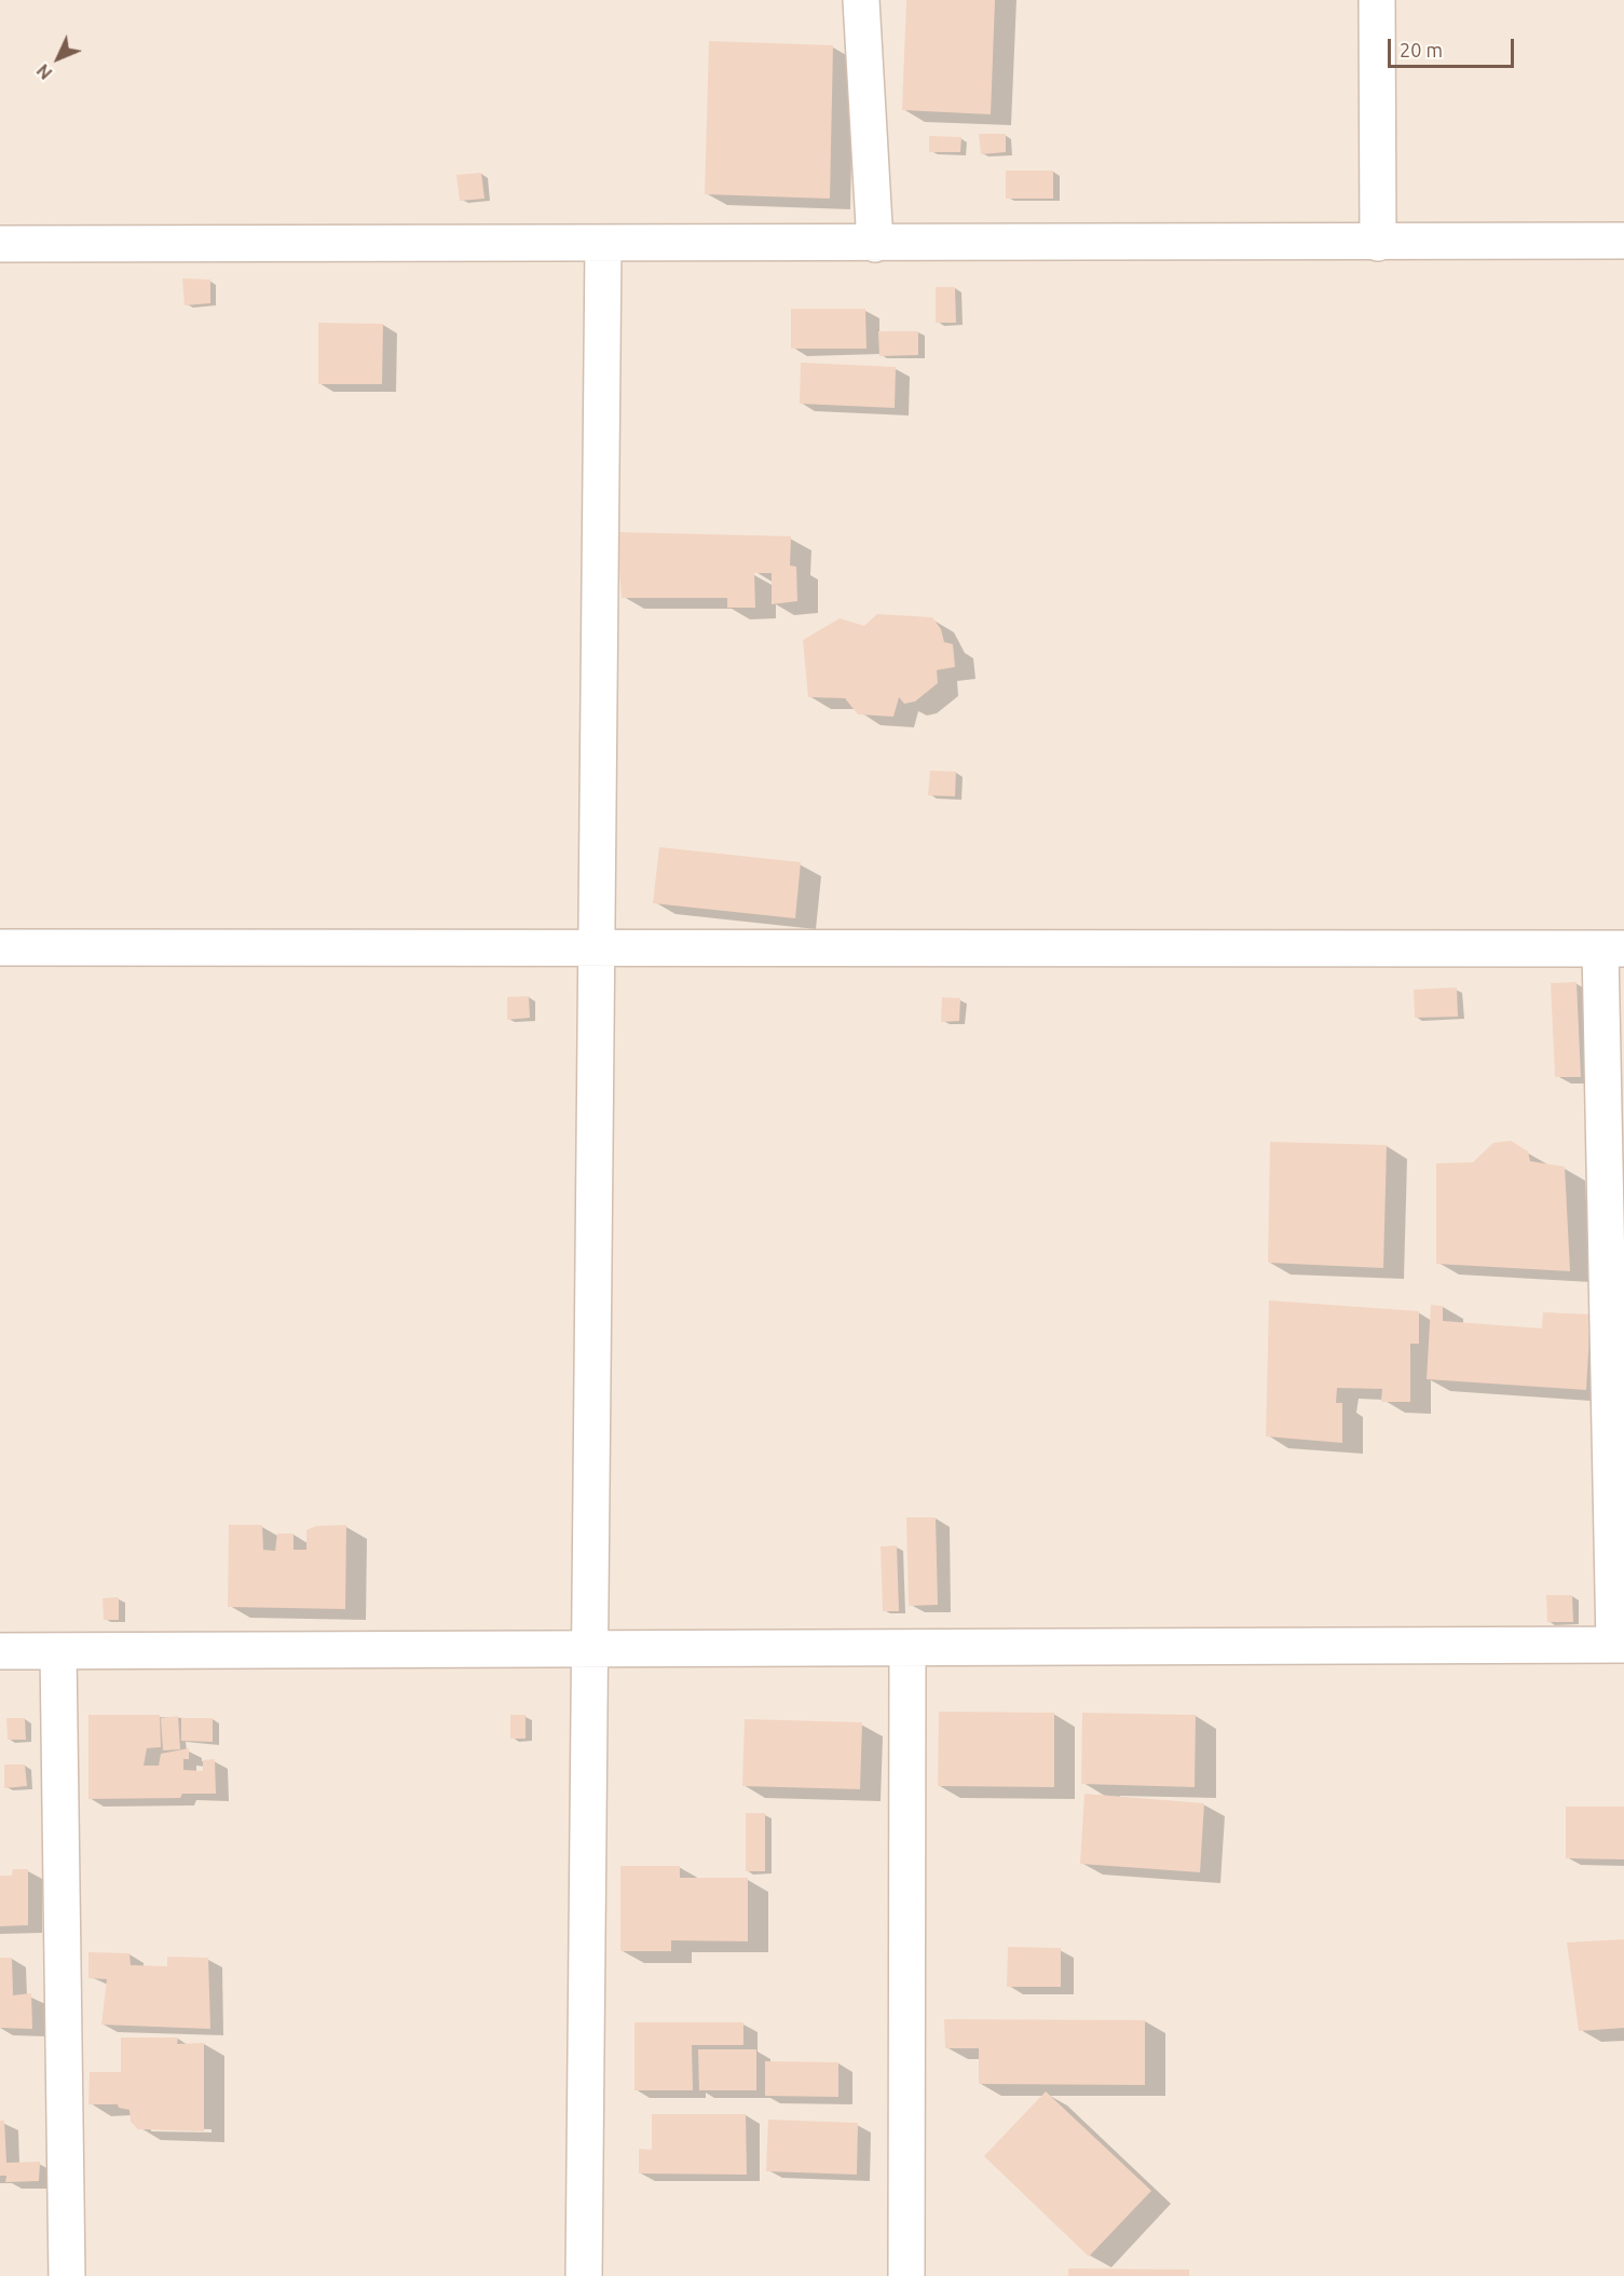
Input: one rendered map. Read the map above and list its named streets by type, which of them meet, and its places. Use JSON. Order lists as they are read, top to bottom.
{
  "scale_bar": "20 m",
  "north": "bottom left"
}
